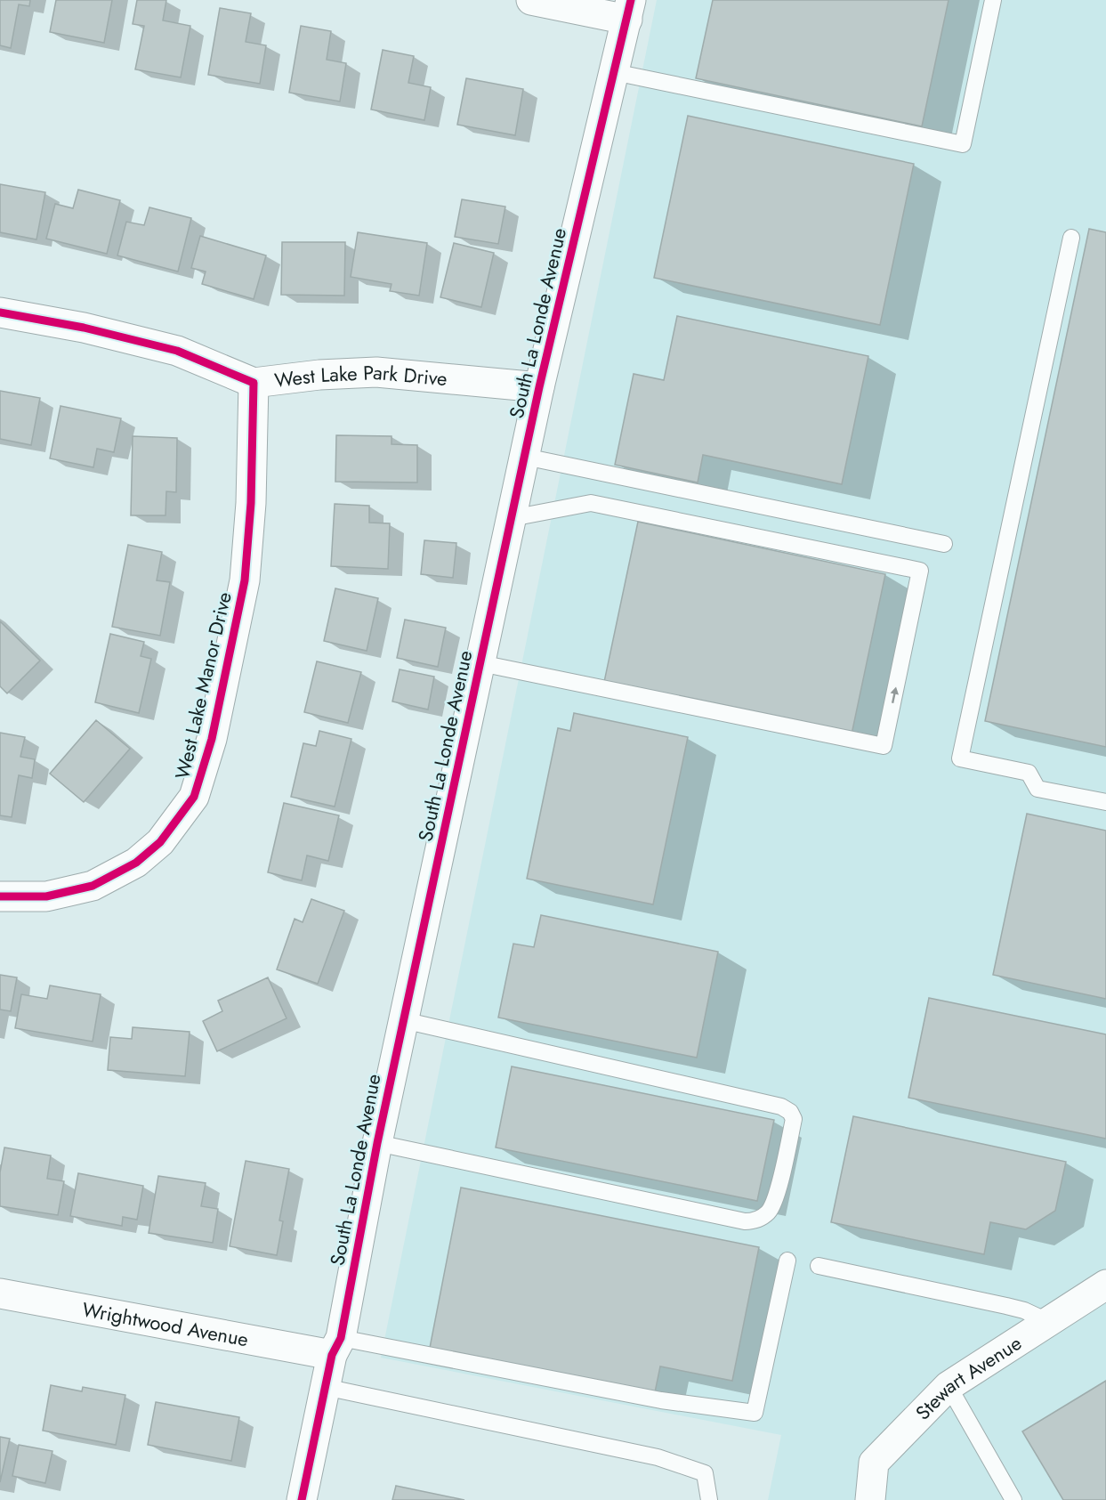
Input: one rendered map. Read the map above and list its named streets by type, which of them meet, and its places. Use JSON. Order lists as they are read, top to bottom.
{
  "streets": {
    "street": [
      "South La Londe Avenue",
      "West Lake Park Drive",
      "West Lake Manor Drive",
      "Wrightwood Avenue",
      "Stewart Avenue"
    ]
  },
  "crossings": [
    ["South La Londe Avenue", "West Lake Park Drive"],
    ["South La Londe Avenue", "Wrightwood Avenue"],
    ["West Lake Park Drive", "West Lake Manor Drive"]
  ]
}
